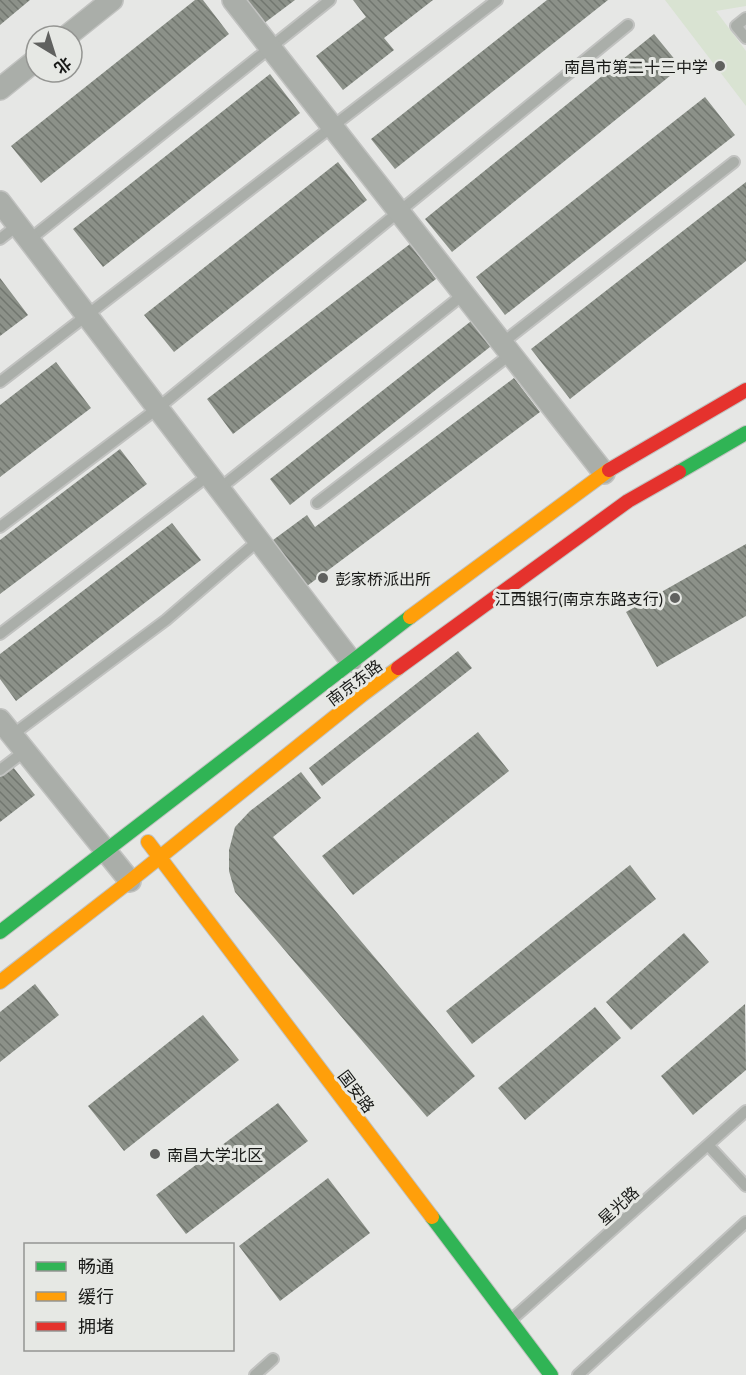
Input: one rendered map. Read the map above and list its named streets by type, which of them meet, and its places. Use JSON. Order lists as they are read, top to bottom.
{
  "streets": {
    "main road": ["南京东路", "国安路"],
    "lane": ["星光路"]
  },
  "crossings": [
    ["南京东路", "国安路"],
    ["国安路", "星光路"]
  ],
  "places": [
    "南昌市第二十三中学",
    "彭家桥派出所",
    "江西银行(南京东路支行)",
    "南昌大学北区"
  ],
  "legend": ["畅通", "缓行", "拥堵"],
  "north": "bottom right"
}
